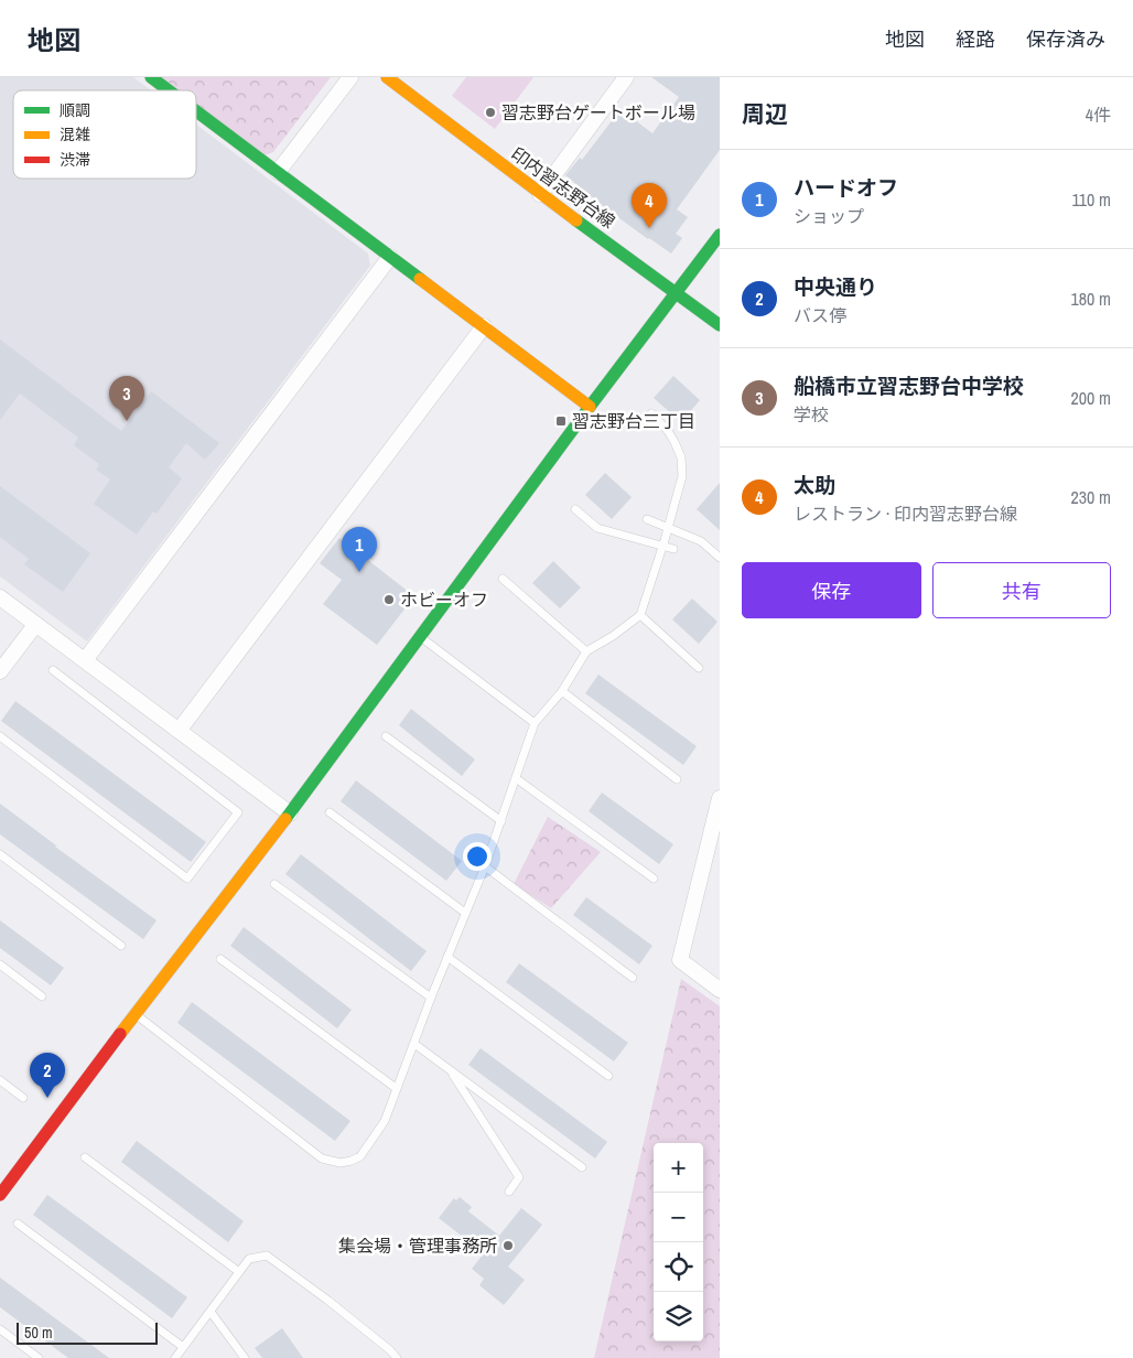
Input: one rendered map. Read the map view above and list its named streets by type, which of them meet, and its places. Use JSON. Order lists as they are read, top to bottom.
{
  "streets": {
    "street": ["印内習志野台線"]
  },
  "places": {
    "other": ["習志野台ゲートボール場", "ホビーオフ", "集会場・管理事務所"],
    "transit": ["習志野台三丁目"]
  },
  "legend": ["順調", "混雑", "渋滞"],
  "scale_bar": "50 m",
  "page": {
    "header": "地図",
    "nav": ["地図", "経路", "保存済み"],
    "heading": ["周辺", "4件"],
    "list": [
      {
        "mark": "1",
        "name": "ハードオフ",
        "note": "ショップ",
        "value": "110 m"
      },
      {
        "mark": "2",
        "name": "中央通り",
        "note": "バス停",
        "value": "180 m"
      },
      {
        "mark": "3",
        "name": "船橋市立習志野台中学校",
        "note": "学校",
        "value": "200 m"
      },
      {
        "mark": "4",
        "name": "太助",
        "note": "レストラン · 印内習志野台線",
        "value": "230 m"
      }
    ],
    "pins": [
      "4",
      "3",
      "1",
      "2"
    ],
    "buttons": ["保存", "共有"],
    "map_buttons": ["+", "−"],
    "scale": "50 m"
  }
}
